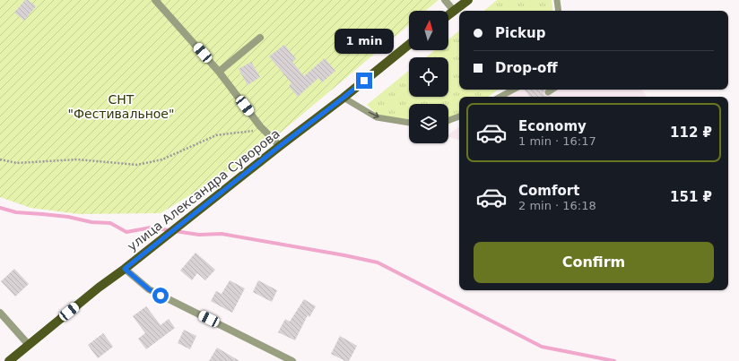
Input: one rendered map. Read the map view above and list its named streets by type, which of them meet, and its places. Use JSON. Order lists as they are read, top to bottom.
{
  "streets": {
    "main road": ["улица Александра Суворова"]
  },
  "parks": ["СНТ \"Фестивальное\""],
  "north": "top",
  "page": {
    "banner": ["Pickup", "Drop-off"],
    "bubble": "1 min",
    "list": [
      {
        "name": "Economy",
        "note": "1 min · 16:17",
        "value": "112 ₽"
      },
      {
        "name": "Comfort",
        "note": "2 min · 16:18",
        "value": "151 ₽"
      }
    ],
    "buttons": "Confirm"
  }
}
